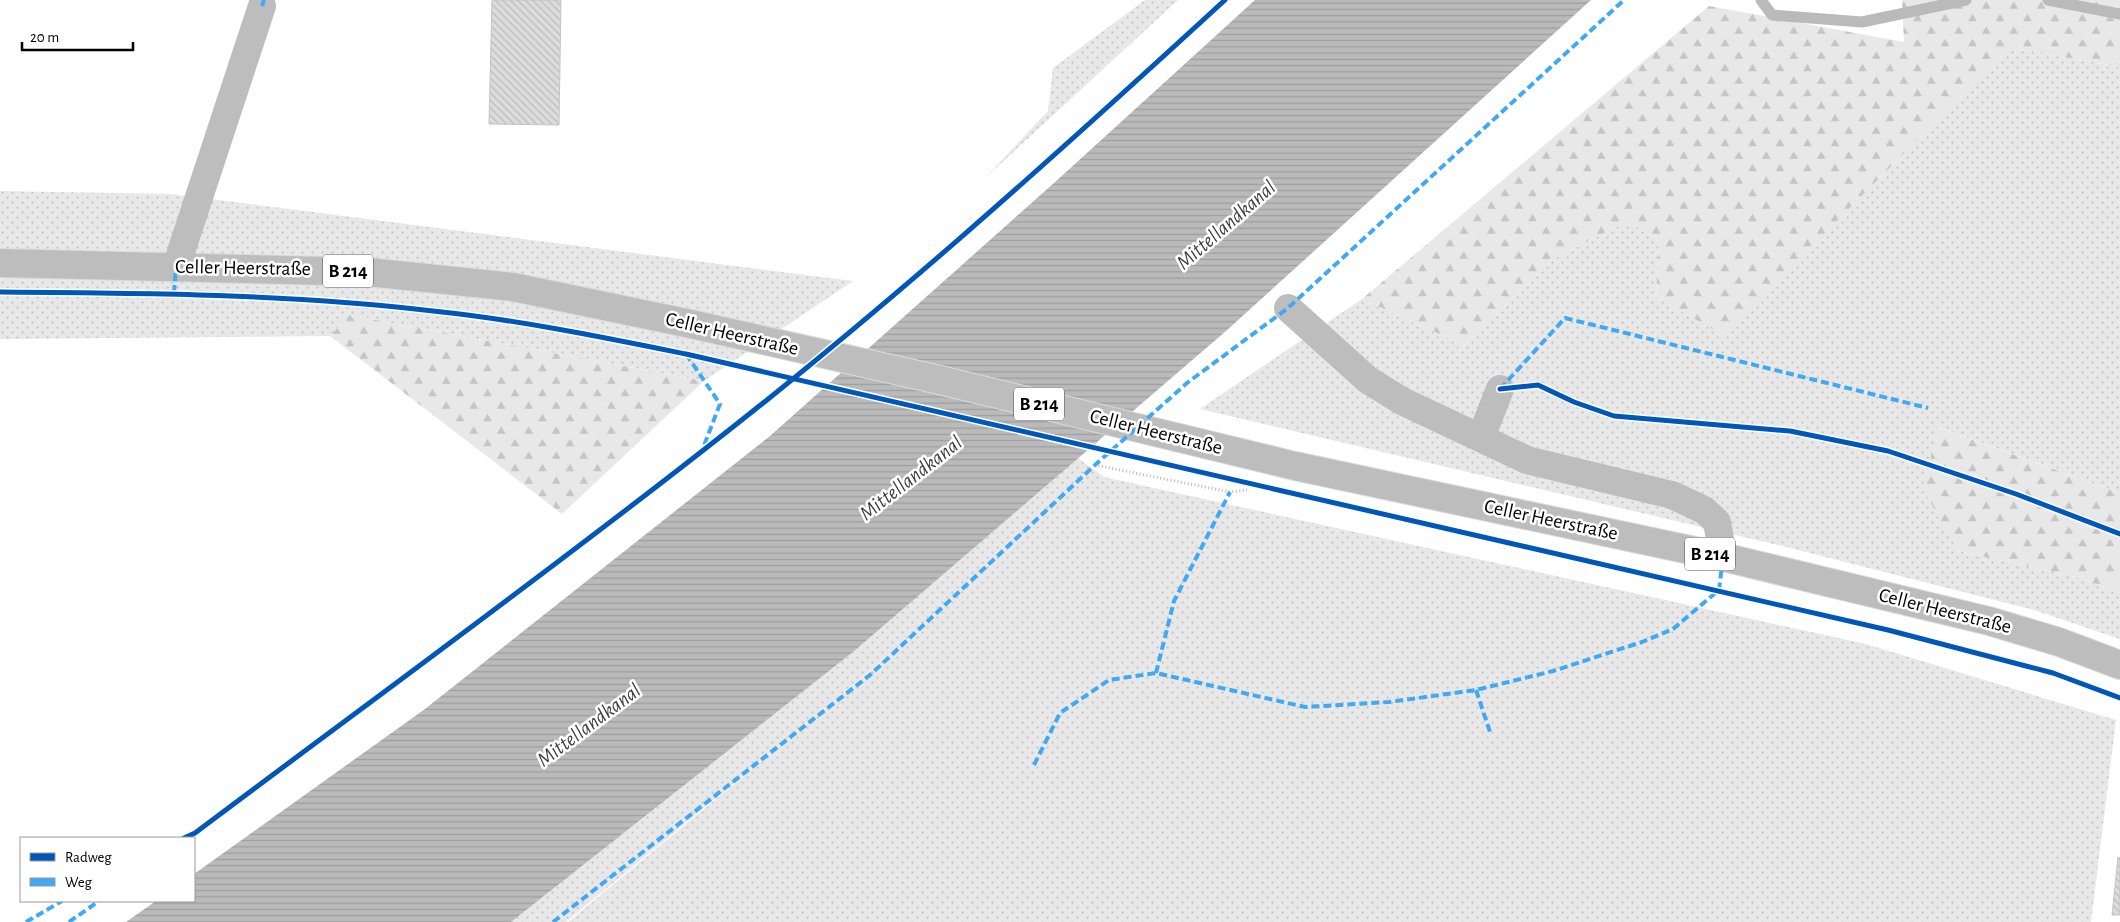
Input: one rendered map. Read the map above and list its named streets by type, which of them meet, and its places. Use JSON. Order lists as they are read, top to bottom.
{
  "streets": {
    "main road": ["Celler Heerstraße", "B 214"]
  },
  "water": ["Mittellandkanal"],
  "legend": ["Radweg", "Weg"],
  "scale_bar": "20 m"
}
